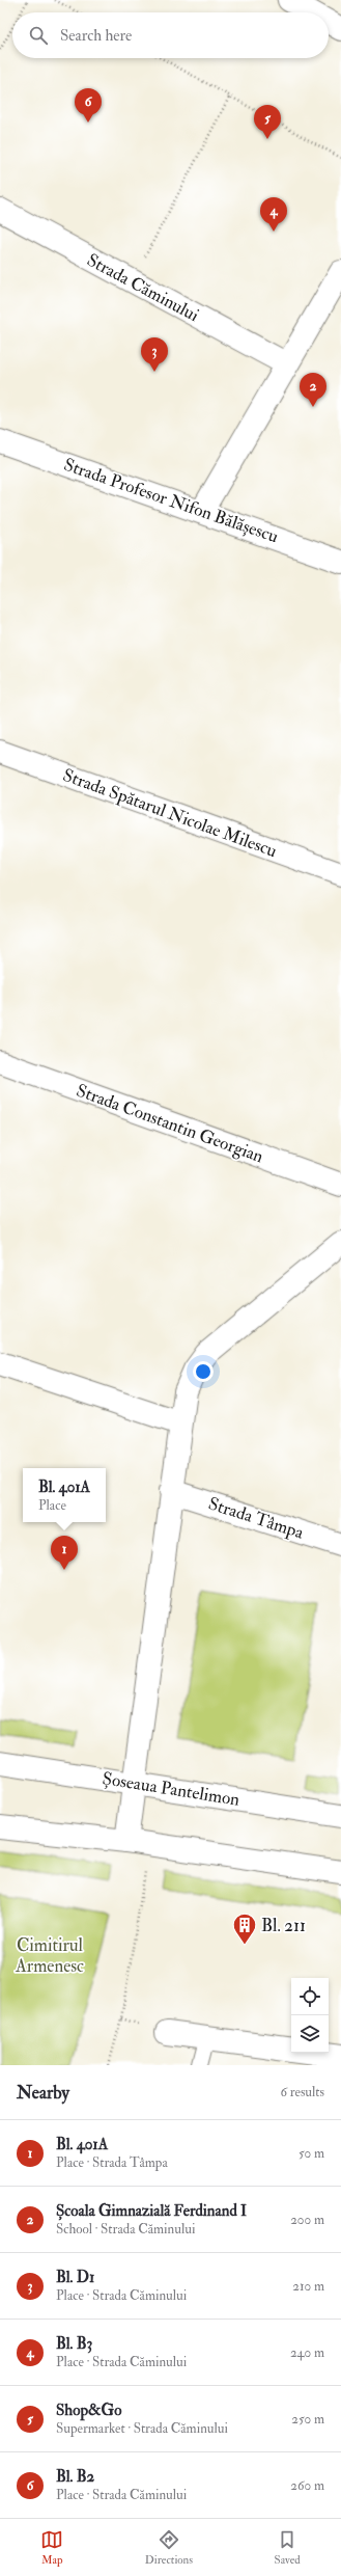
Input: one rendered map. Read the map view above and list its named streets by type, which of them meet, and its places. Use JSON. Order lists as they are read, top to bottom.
{
  "streets": {
    "street": [
      "Strada Căminului",
      "Strada Profesor Nifon Bălășescu",
      "Strada Spătarul Nicolae Milescu",
      "Strada Constantin Georgian",
      "Strada Tâmpa",
      "Șoseaua Pantelimon"
    ]
  },
  "parks": ["Cimitirul Armenesc"],
  "places": {
    "building": ["Bl. 211"]
  },
  "page": {
    "search": "Search here",
    "pins": [
      "6",
      "5",
      "4",
      "3",
      "2",
      "1"
    ],
    "popup": ["Bl. 401A", "Place"],
    "heading": ["Nearby", "6 results"],
    "list": [
      {
        "mark": "1",
        "name": "Bl. 401A",
        "note": "Place · Strada Tâmpa",
        "value": "50 m"
      },
      {
        "mark": "2",
        "name": "Școala Gimnazială Ferdinand I",
        "note": "School · Strada Căminului",
        "value": "200 m"
      },
      {
        "mark": "3",
        "name": "Bl. D1",
        "note": "Place · Strada Căminului",
        "value": "210 m"
      },
      {
        "mark": "4",
        "name": "Bl. B3",
        "note": "Place · Strada Căminului",
        "value": "240 m"
      },
      {
        "mark": "5",
        "name": "Shop&Go",
        "note": "Supermarket · Strada Căminului",
        "value": "250 m"
      },
      {
        "mark": "6",
        "name": "Bl. B2",
        "note": "Place · Strada Căminului",
        "value": "260 m"
      }
    ],
    "nav": ["Map", "Directions", "Saved"]
  }
}
